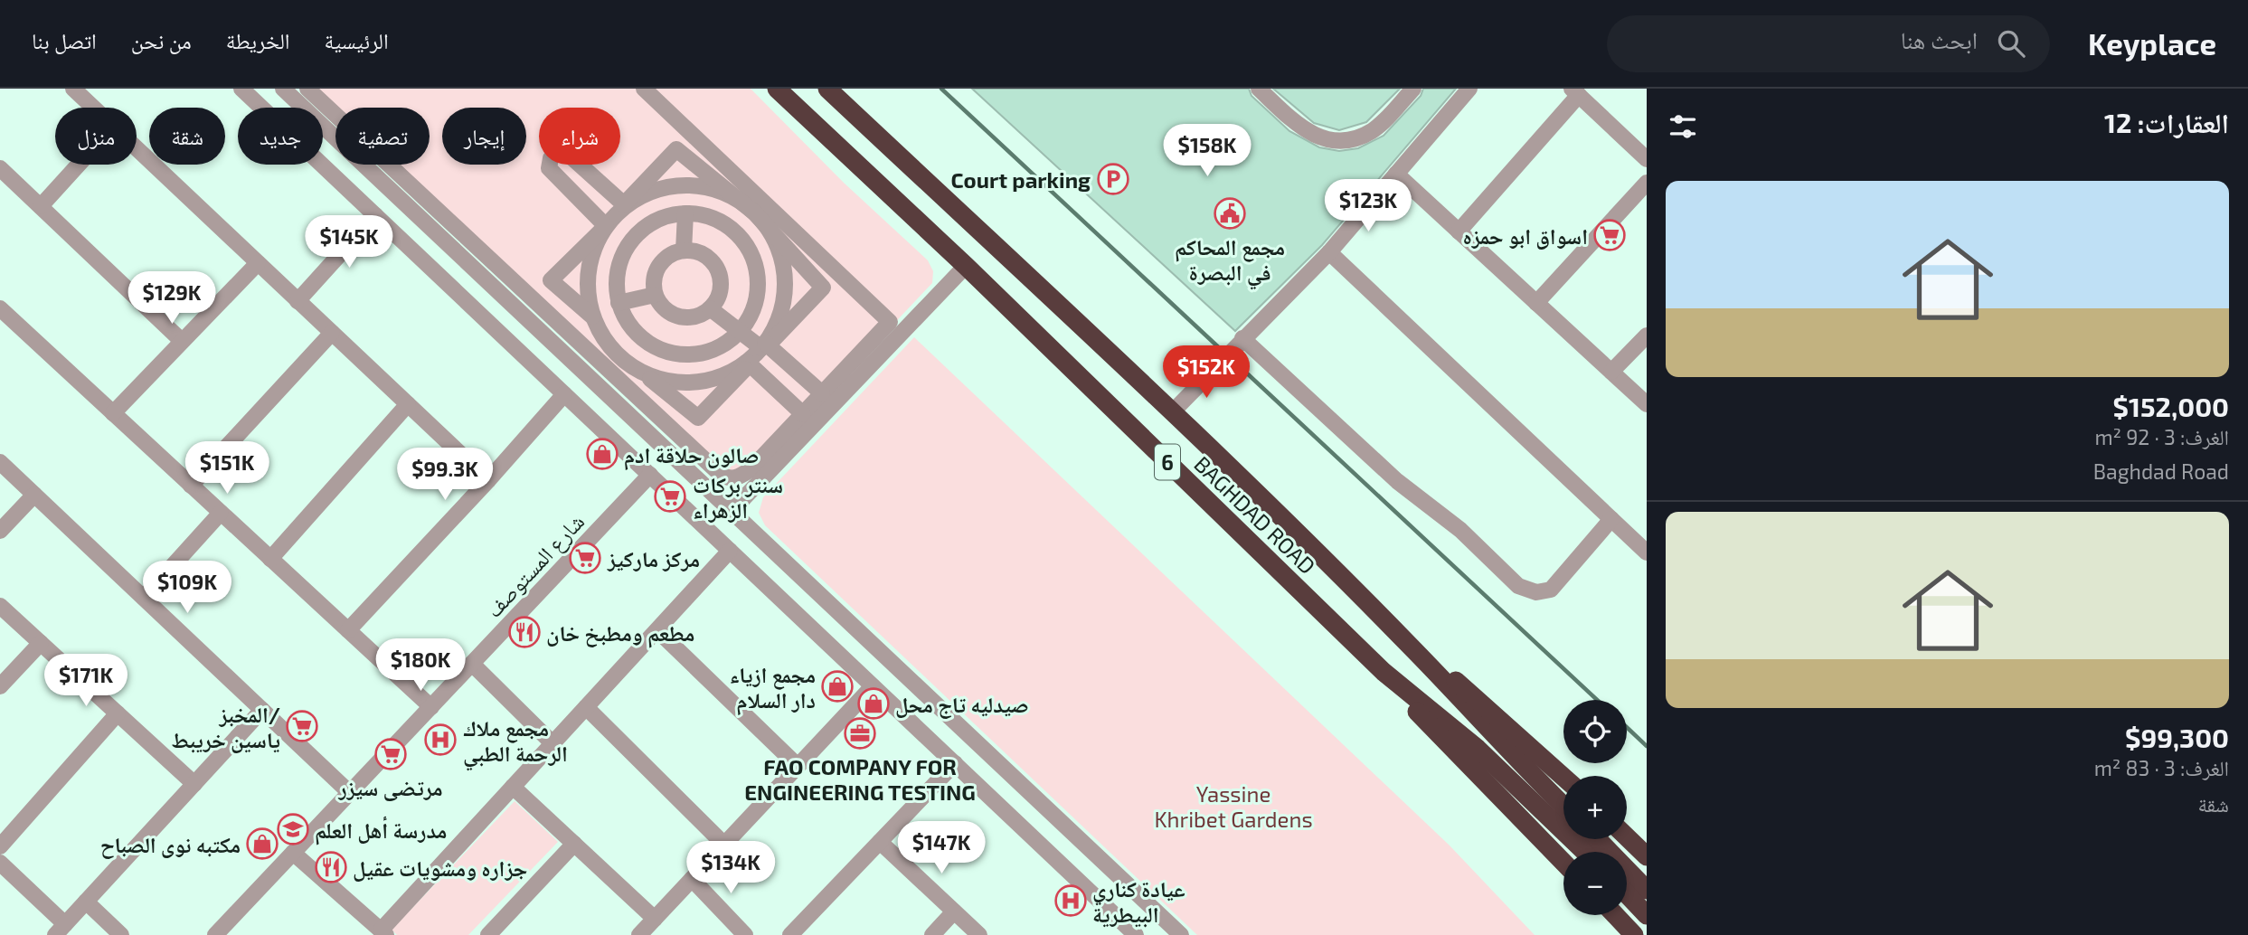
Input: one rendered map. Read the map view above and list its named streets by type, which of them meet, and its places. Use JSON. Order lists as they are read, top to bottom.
{
  "streets": {
    "highway": ["6", "BAGHDAD ROAD"],
    "street": ["شارع المستوصف"]
  },
  "parks": ["Yassine Khribet Gardens"],
  "places": {
    "parking": ["Court parking"],
    "public building": ["مجمع المحاكم في البصرة"],
    "supermarket": [
      "اسواق ابو حمزه",
      "سنتر بركات الزهراء",
      "مركز ماركيز",
      "المخبز/ ياسين خريبط",
      "مرتضى سيزر"
    ],
    "shop": [
      "صالون حلاقة ادم",
      "مجمع ازياء دار السلام",
      "صيدليه تاج محل",
      "مكتبه نوى الصباح"
    ],
    "restaurant": ["مطعم ومطبخ خان", "جزاره ومشويات عقيل"],
    "office": ["FAO COMPANY FOR ENGINEERING TESTING"],
    "hospital": ["مجمع ملاك الرحمة الطبي", "عيادة كناري البيطرية"],
    "school or university": ["مدرسة أهل العلم"]
  },
  "page": {
    "header": "Keyplace",
    "search": "ابحث هنا",
    "nav": [
      "الرئيسية",
      "الخريطة",
      "من نحن",
      "اتصل بنا"
    ],
    "heading": "العقارات: 12",
    "chip": [
      "شراء",
      "إيجار",
      "تصفية",
      "جديد",
      "شقة",
      "منزل"
    ],
    "price": [
      "$158K",
      "$123K",
      "$145K",
      "$129K",
      "$152K",
      "$151K",
      "$99.3K",
      "$109K",
      "$180K",
      "$171K",
      "$147K",
      "$134K"
    ],
    "list": [
      {
        "name": "$152,000",
        "note": "الغرف: 3 · 92 m² · Baghdad Road"
      },
      {
        "name": "$99,300",
        "note": "الغرف: 3 · 83 m² · شقة"
      }
    ],
    "map_buttons": ["+", "−"]
  }
}
